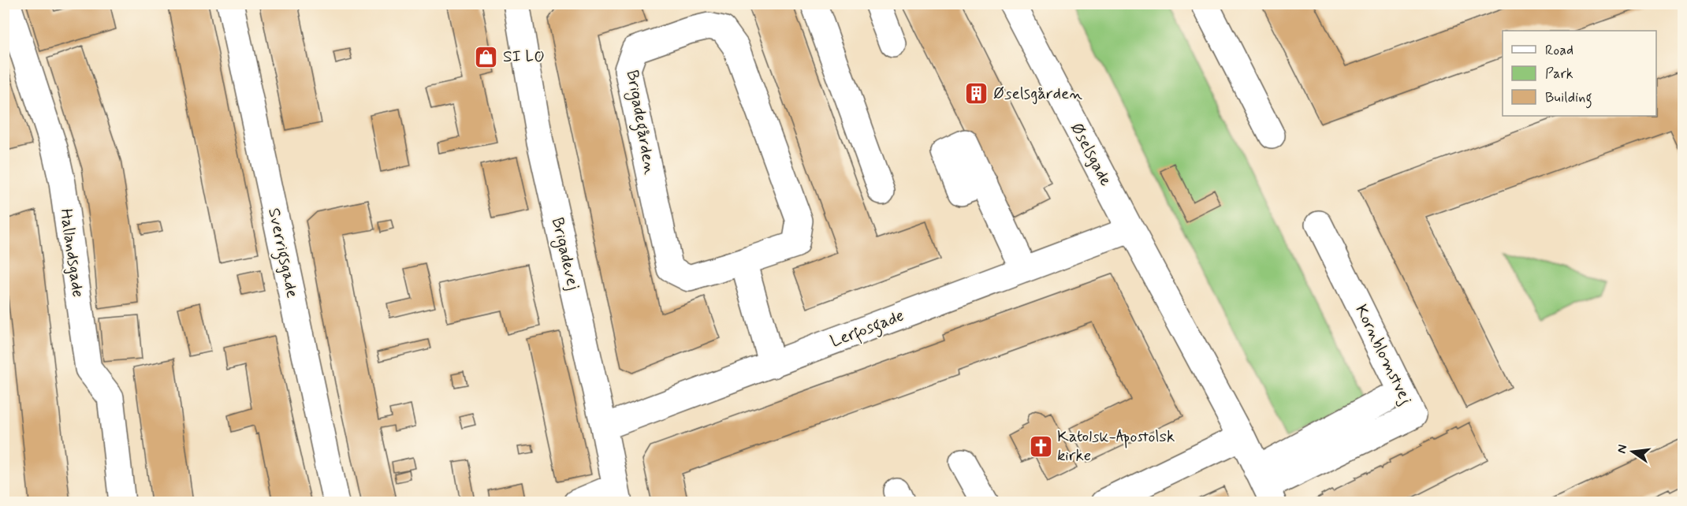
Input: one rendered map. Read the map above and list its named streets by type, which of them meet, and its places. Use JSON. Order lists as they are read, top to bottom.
{
  "streets": {
    "street": [
      "Brigadegården",
      "Øselsgade",
      "Hallandsgade",
      "Sverrigsgade",
      "Brigadevej",
      "Lerfosgade",
      "Kornblomstvej"
    ]
  },
  "crossings": [
    ["Øselsgade", "Lerfosgade"],
    ["Brigadevej", "Lerfosgade"]
  ],
  "places": {
    "shop": ["SI LO"],
    "building": ["Øselsgården"],
    "church": ["Katolsk-Apostolsk kirke"]
  },
  "legend": ["Road", "Park", "Building"],
  "north": "left"
}
